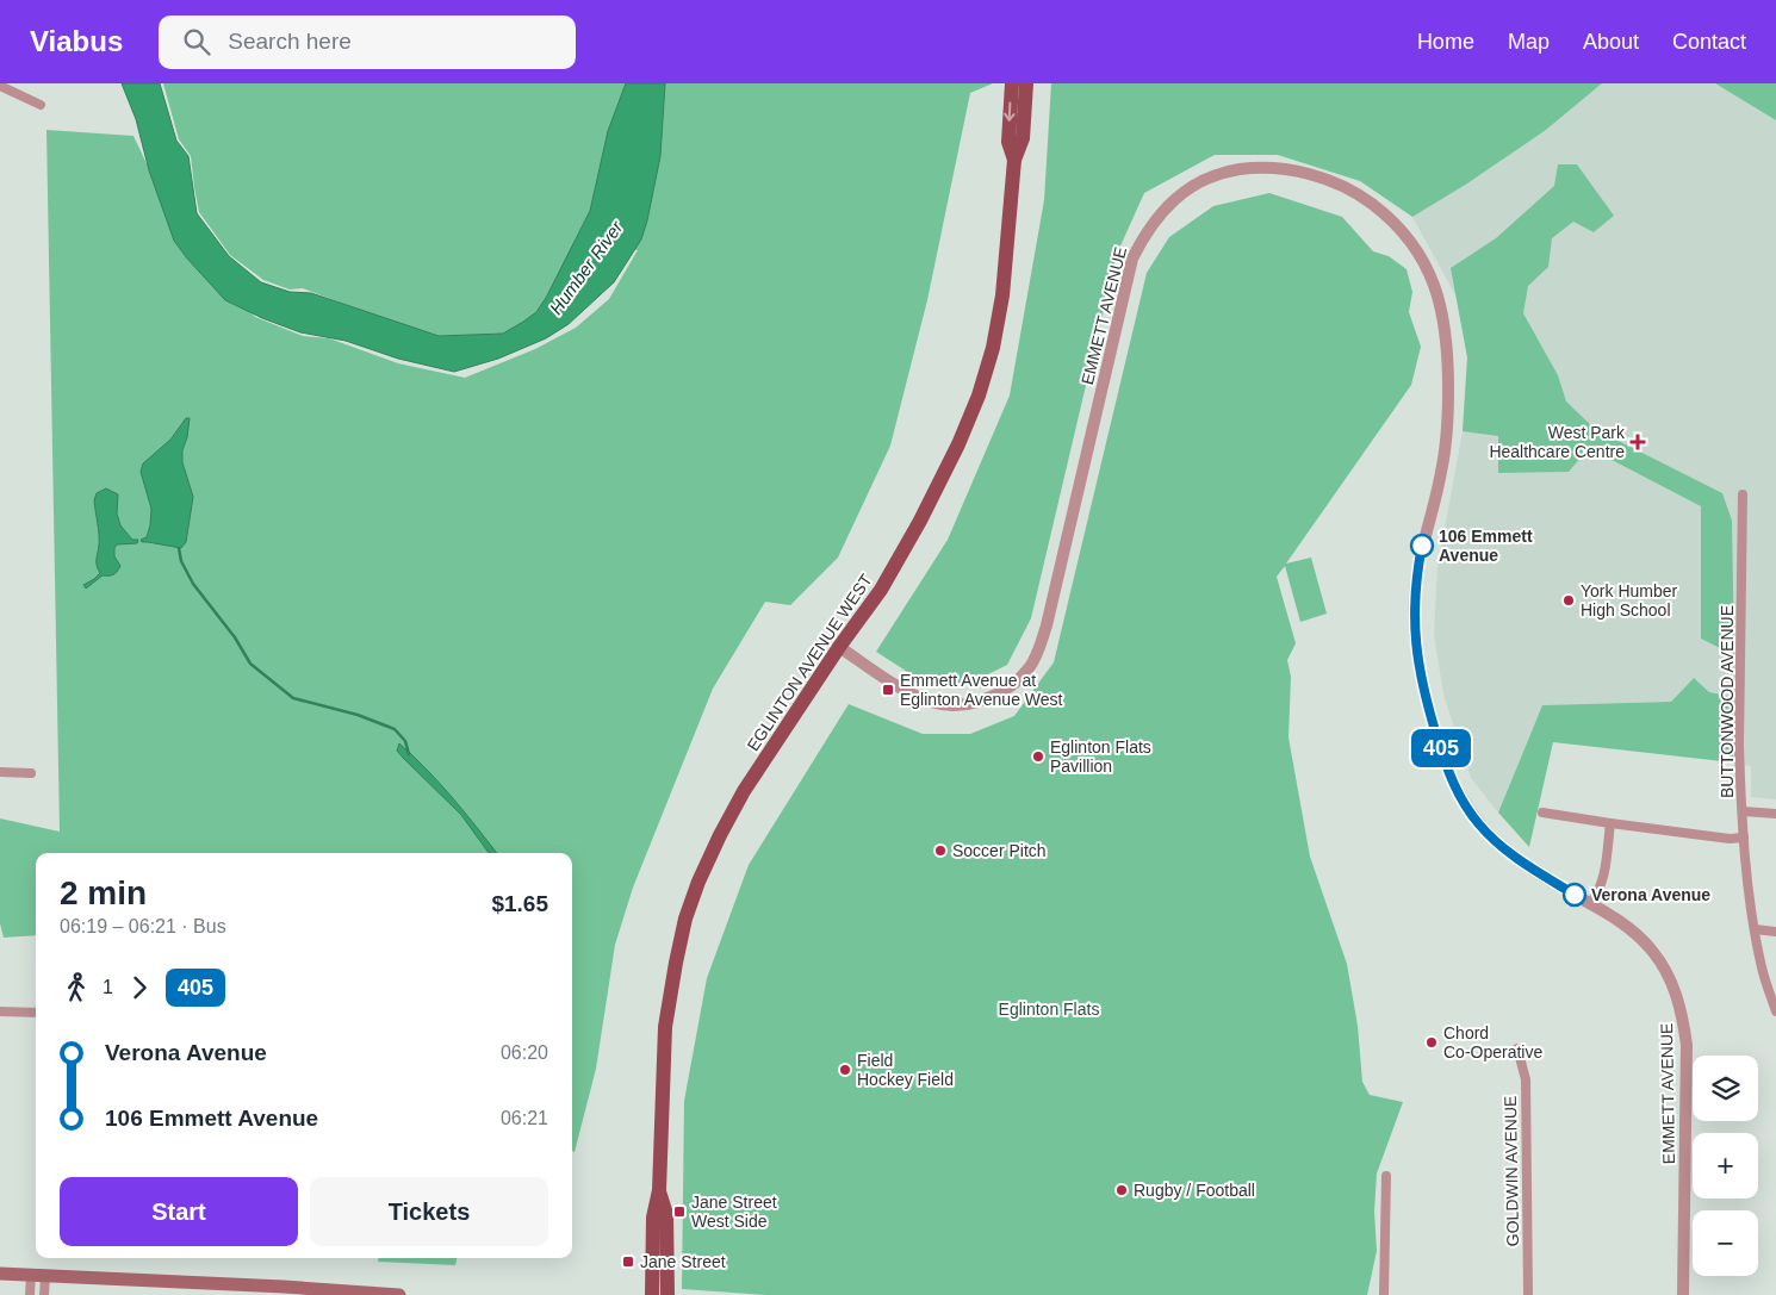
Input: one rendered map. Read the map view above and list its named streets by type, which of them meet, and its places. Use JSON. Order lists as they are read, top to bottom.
{
  "streets": {
    "main road": ["EGLINTON AVENUE WEST"],
    "street": ["EMMETT AVENUE", "BUTTONWOOD AVENUE", "GOLDWIN AVENUE"]
  },
  "crossings": [
    ["EMMETT AVENUE", "EGLINTON AVENUE WEST"]
  ],
  "water": ["Humber River"],
  "parks": ["Eglinton Flats"],
  "places": {
    "health": ["West Park Healthcare Centre"],
    "other": [
      "106 Emmett Avenue",
      "York Humber High School",
      "Eglinton Flats Pavillion",
      "Soccer Pitch",
      "Verona Avenue",
      "Chord Co-Operative",
      "Field Hockey Field",
      "Rugby / Football"
    ],
    "transit": ["Emmett Avenue at Eglinton Avenue West", "Jane Street West Side", "Jane Street"]
  },
  "lines": ["bus line 405"],
  "page": {
    "header": "Viabus",
    "search": "Search here",
    "nav": [
      "Home",
      "Map",
      "About",
      "Contact"
    ],
    "on_map": "405",
    "heading": ["2 min", "06:19 – 06:21 · Bus", "$1.65"],
    "legs": ["1", "405"],
    "list": [
      {
        "name": "Verona Avenue",
        "value": "06:20"
      },
      {
        "name": "106 Emmett Avenue",
        "value": "06:21"
      }
    ],
    "map_buttons": ["+", "−"],
    "buttons": ["Start", "Tickets"]
  }
}
